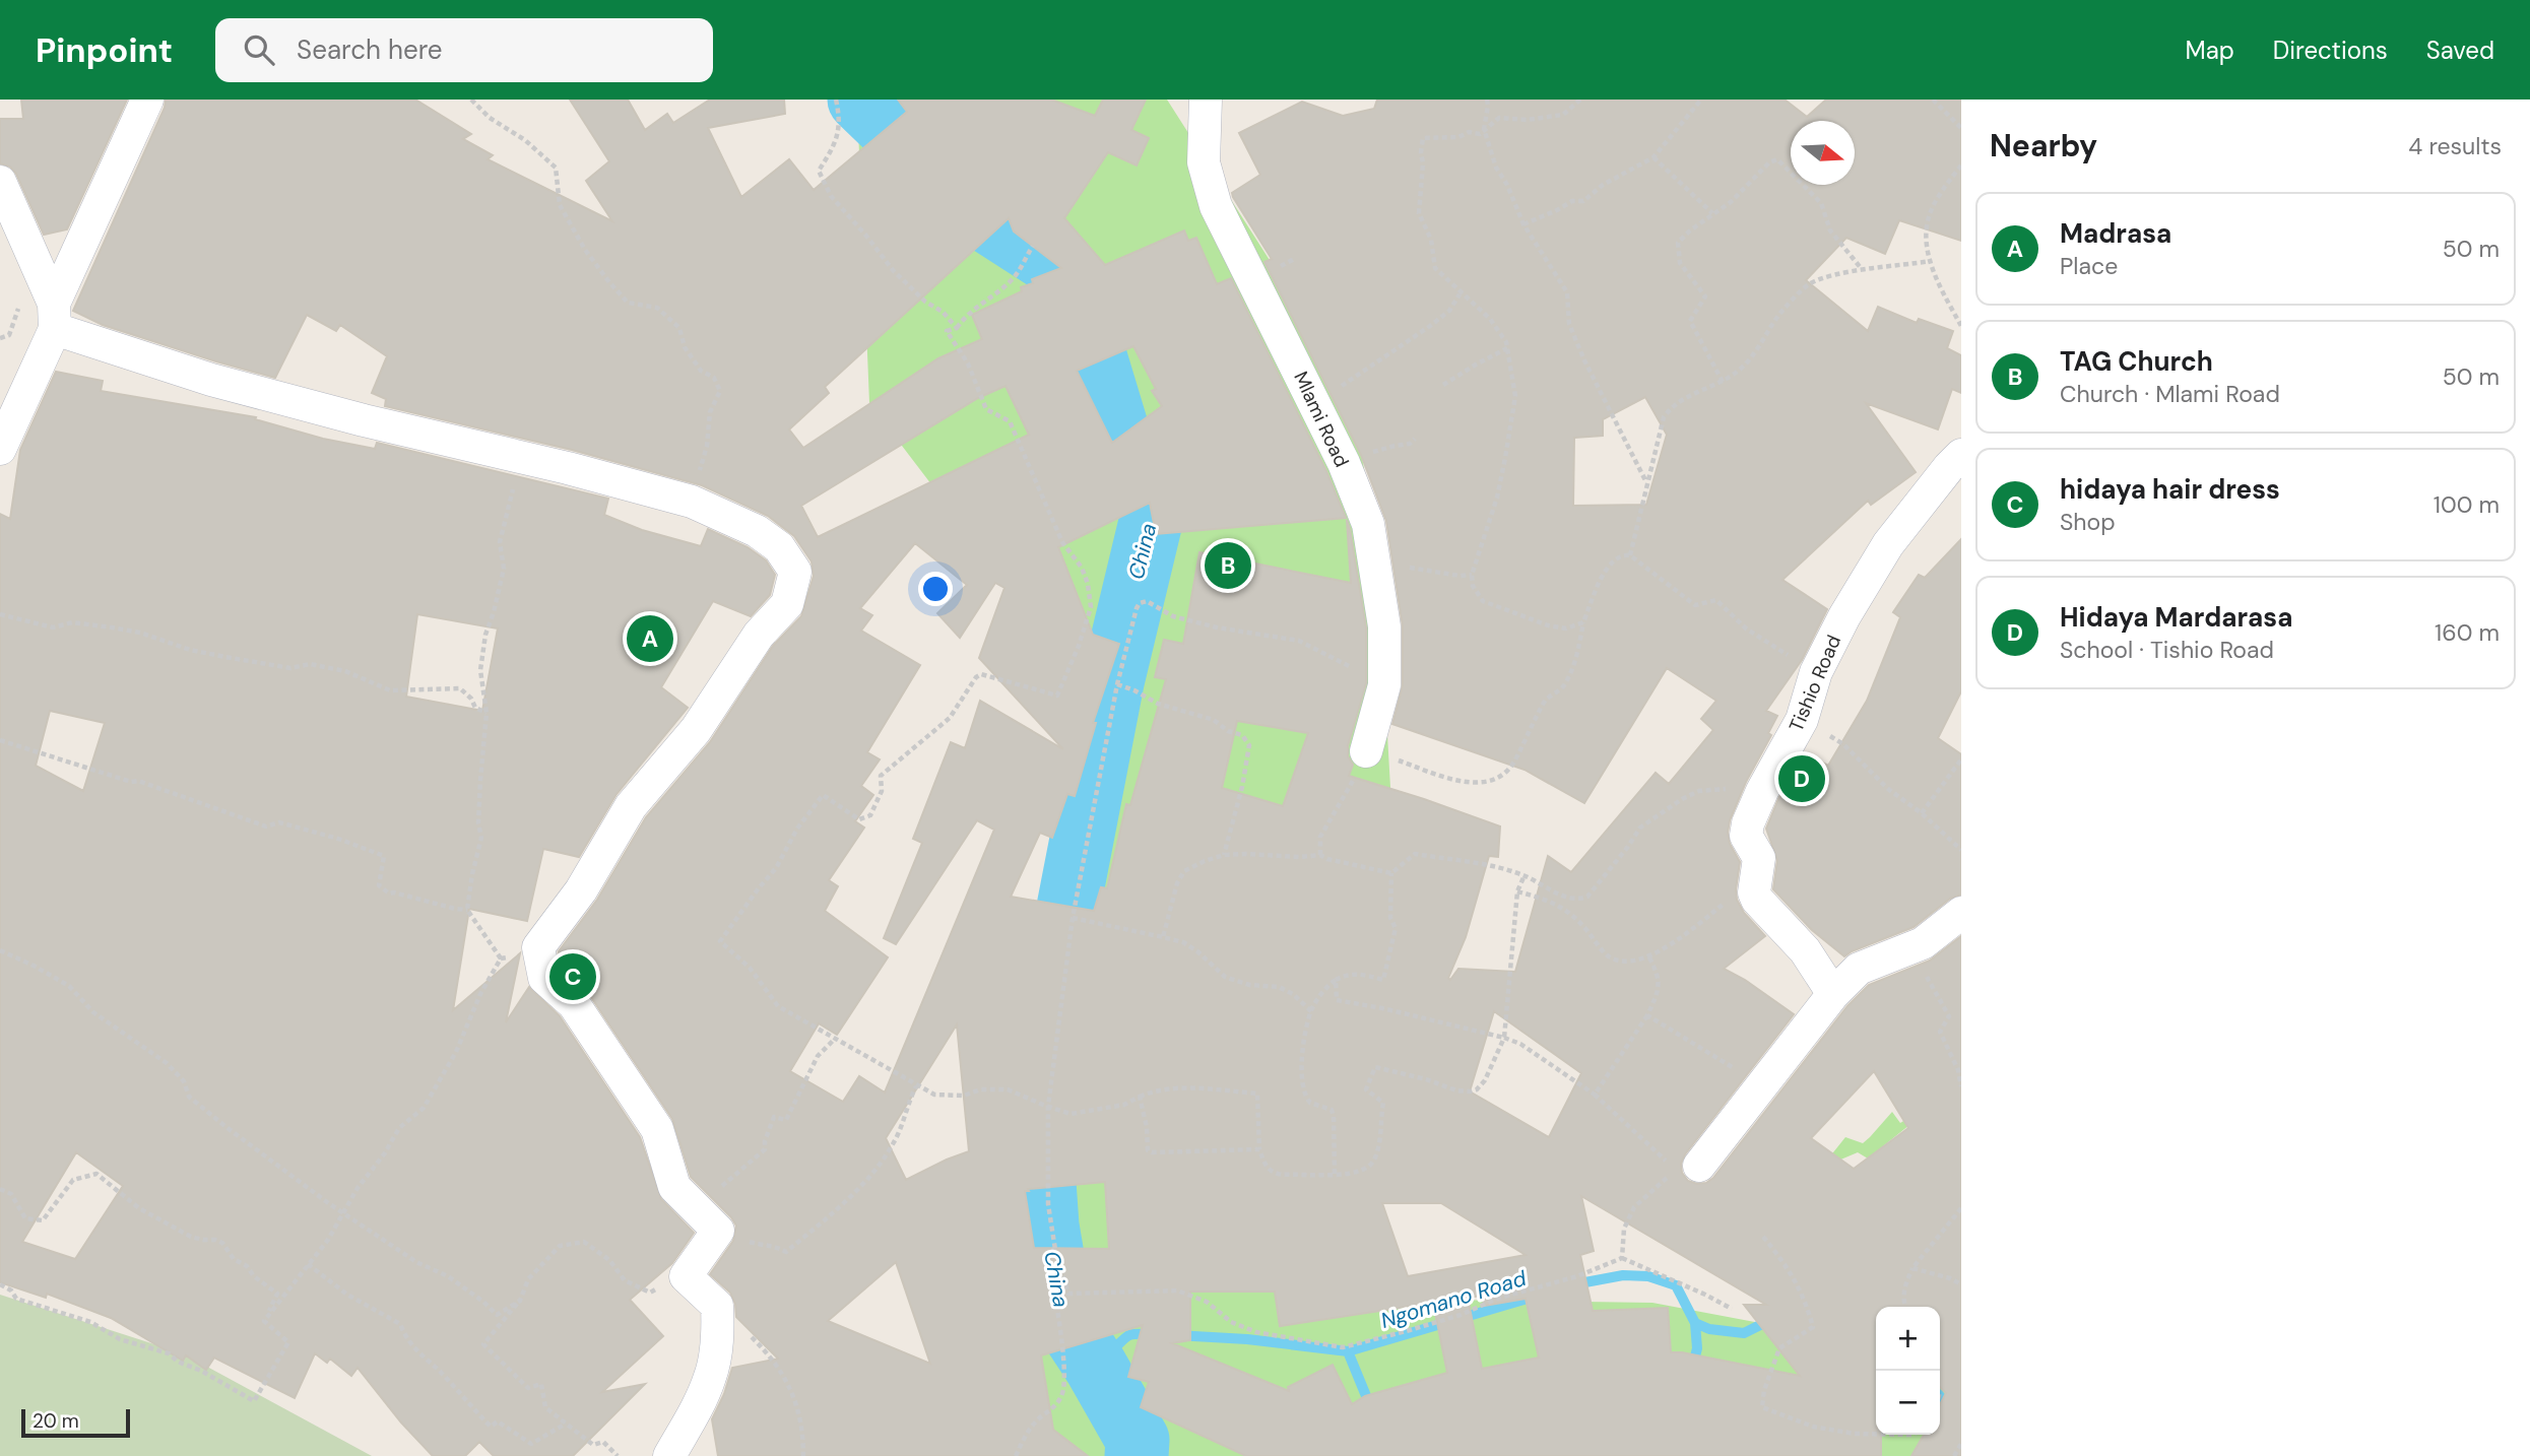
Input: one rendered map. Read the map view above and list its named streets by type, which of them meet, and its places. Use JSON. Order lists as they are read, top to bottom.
{
  "streets": {
    "street": ["Mlami Road", "Tishio Road"]
  },
  "water": ["China", "Ngomano Road"],
  "scale_bar": "20 m",
  "north": "right",
  "page": {
    "header": "Pinpoint",
    "search": "Search here",
    "nav": ["Map", "Directions", "Saved"],
    "heading": ["Nearby", "4 results"],
    "list": [
      {
        "mark": "A",
        "name": "Madrasa",
        "note": "Place",
        "value": "50 m"
      },
      {
        "mark": "B",
        "name": "TAG Church",
        "note": "Church · Mlami Road",
        "value": "50 m"
      },
      {
        "mark": "C",
        "name": "hidaya hair dress",
        "note": "Shop",
        "value": "100 m"
      },
      {
        "mark": "D",
        "name": "Hidaya Mardarasa",
        "note": "School · Tishio Road",
        "value": "160 m"
      }
    ],
    "pins": [
      "B",
      "A",
      "D",
      "C"
    ],
    "map_buttons": ["+", "−"],
    "scale": "20 m"
  }
}
